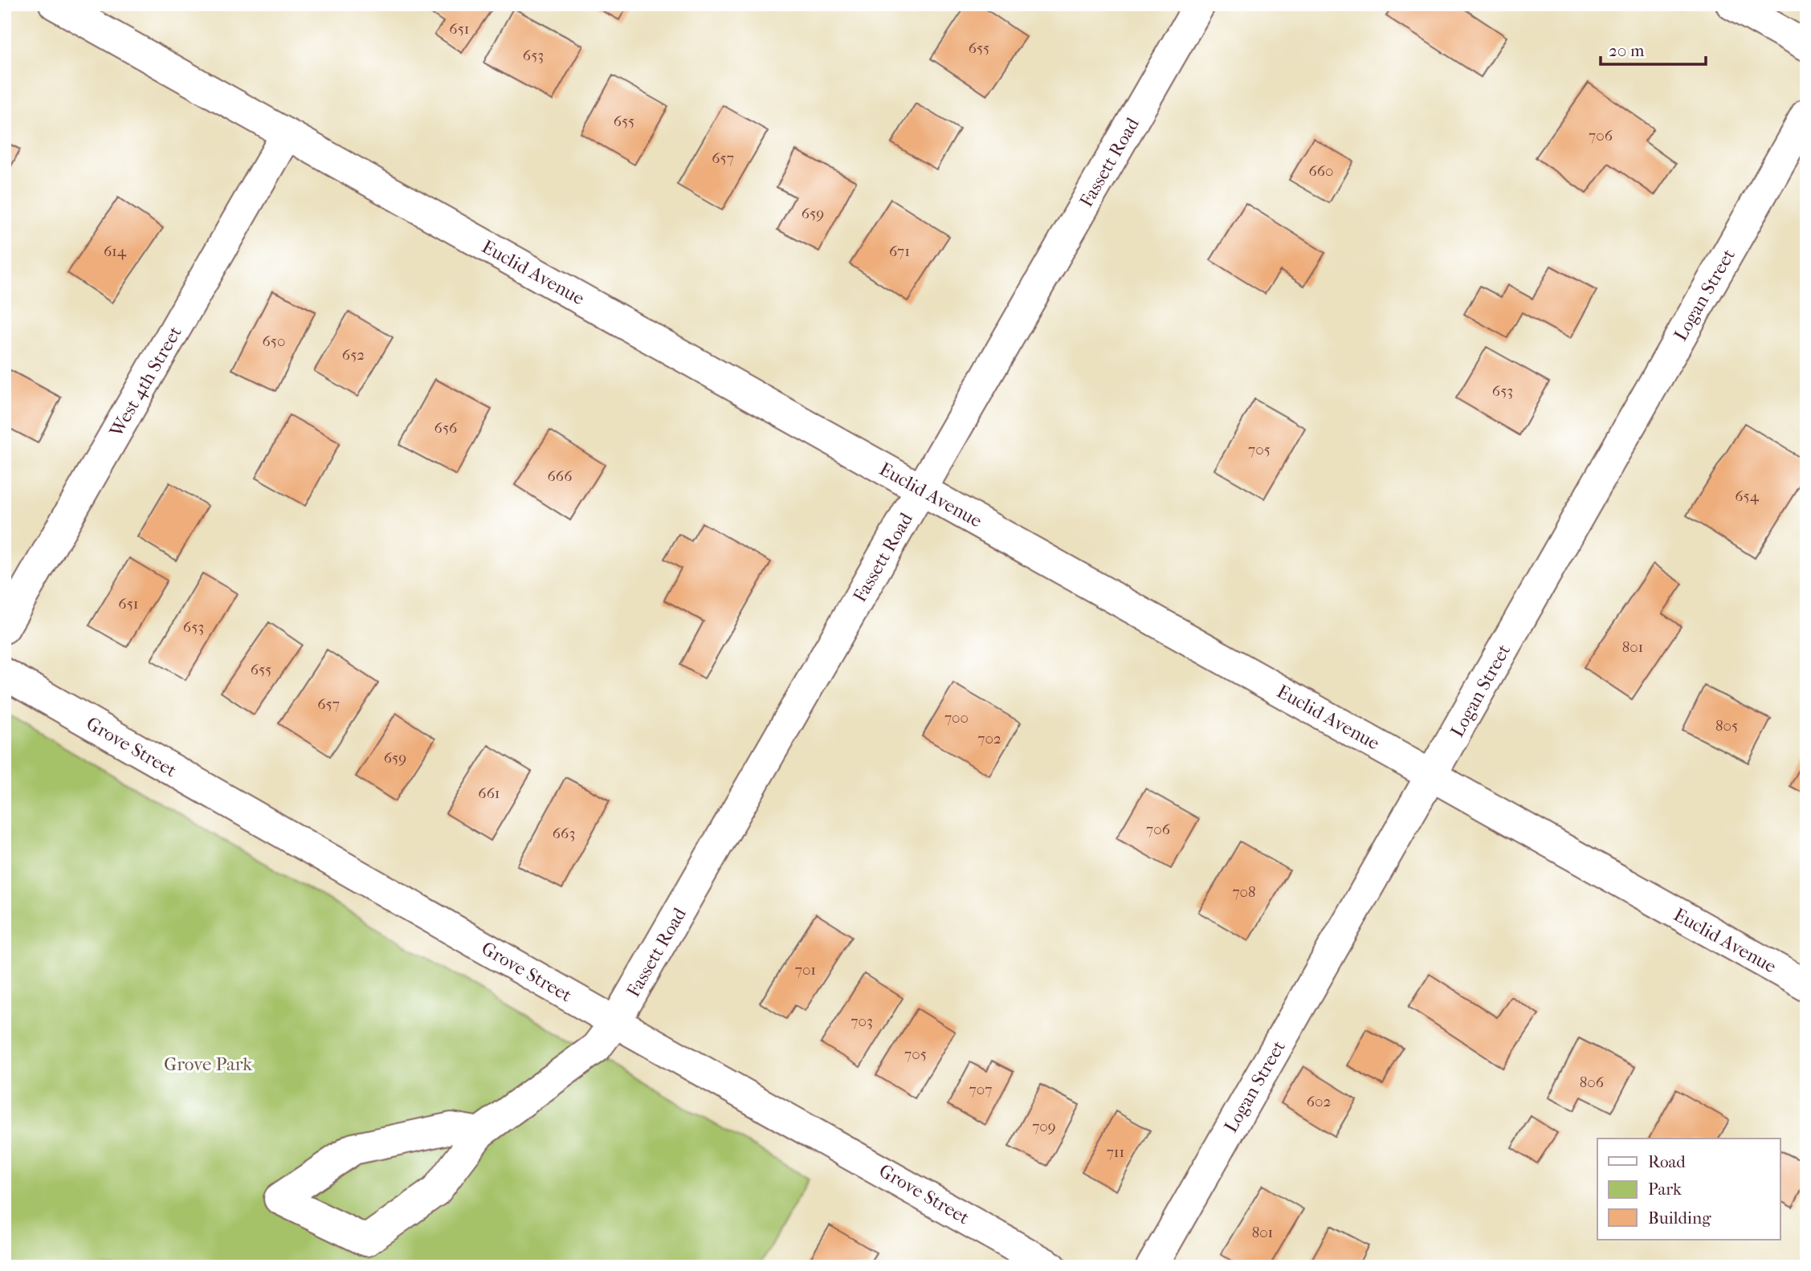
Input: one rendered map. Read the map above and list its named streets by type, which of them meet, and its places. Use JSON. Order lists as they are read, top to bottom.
{
  "streets": {
    "street": [
      "Fassett Road",
      "Euclid Avenue",
      "Logan Street",
      "West 4th Street",
      "Grove Street"
    ]
  },
  "crossings": [
    ["Fassett Road", "Euclid Avenue"],
    ["Fassett Road", "Grove Street"],
    ["Euclid Avenue", "Logan Street"],
    ["Euclid Avenue", "West 4th Street"]
  ],
  "parks": ["Grove Park"],
  "house_numbers": [
    "651",
    "655",
    "653",
    "655",
    "706",
    "657",
    "660",
    "659",
    "614",
    "671",
    "650",
    "652",
    "653",
    "656",
    "705",
    "666",
    "654",
    "651",
    "653",
    "801",
    "655",
    "657",
    "700",
    "805",
    "702",
    "659",
    "661",
    "706",
    "663",
    "708",
    "701",
    "703",
    "705",
    "806",
    "707",
    "602",
    "709",
    "711",
    "801"
  ],
  "legend": ["Road", "Park", "Building"],
  "scale_bar": "20 m"
}
